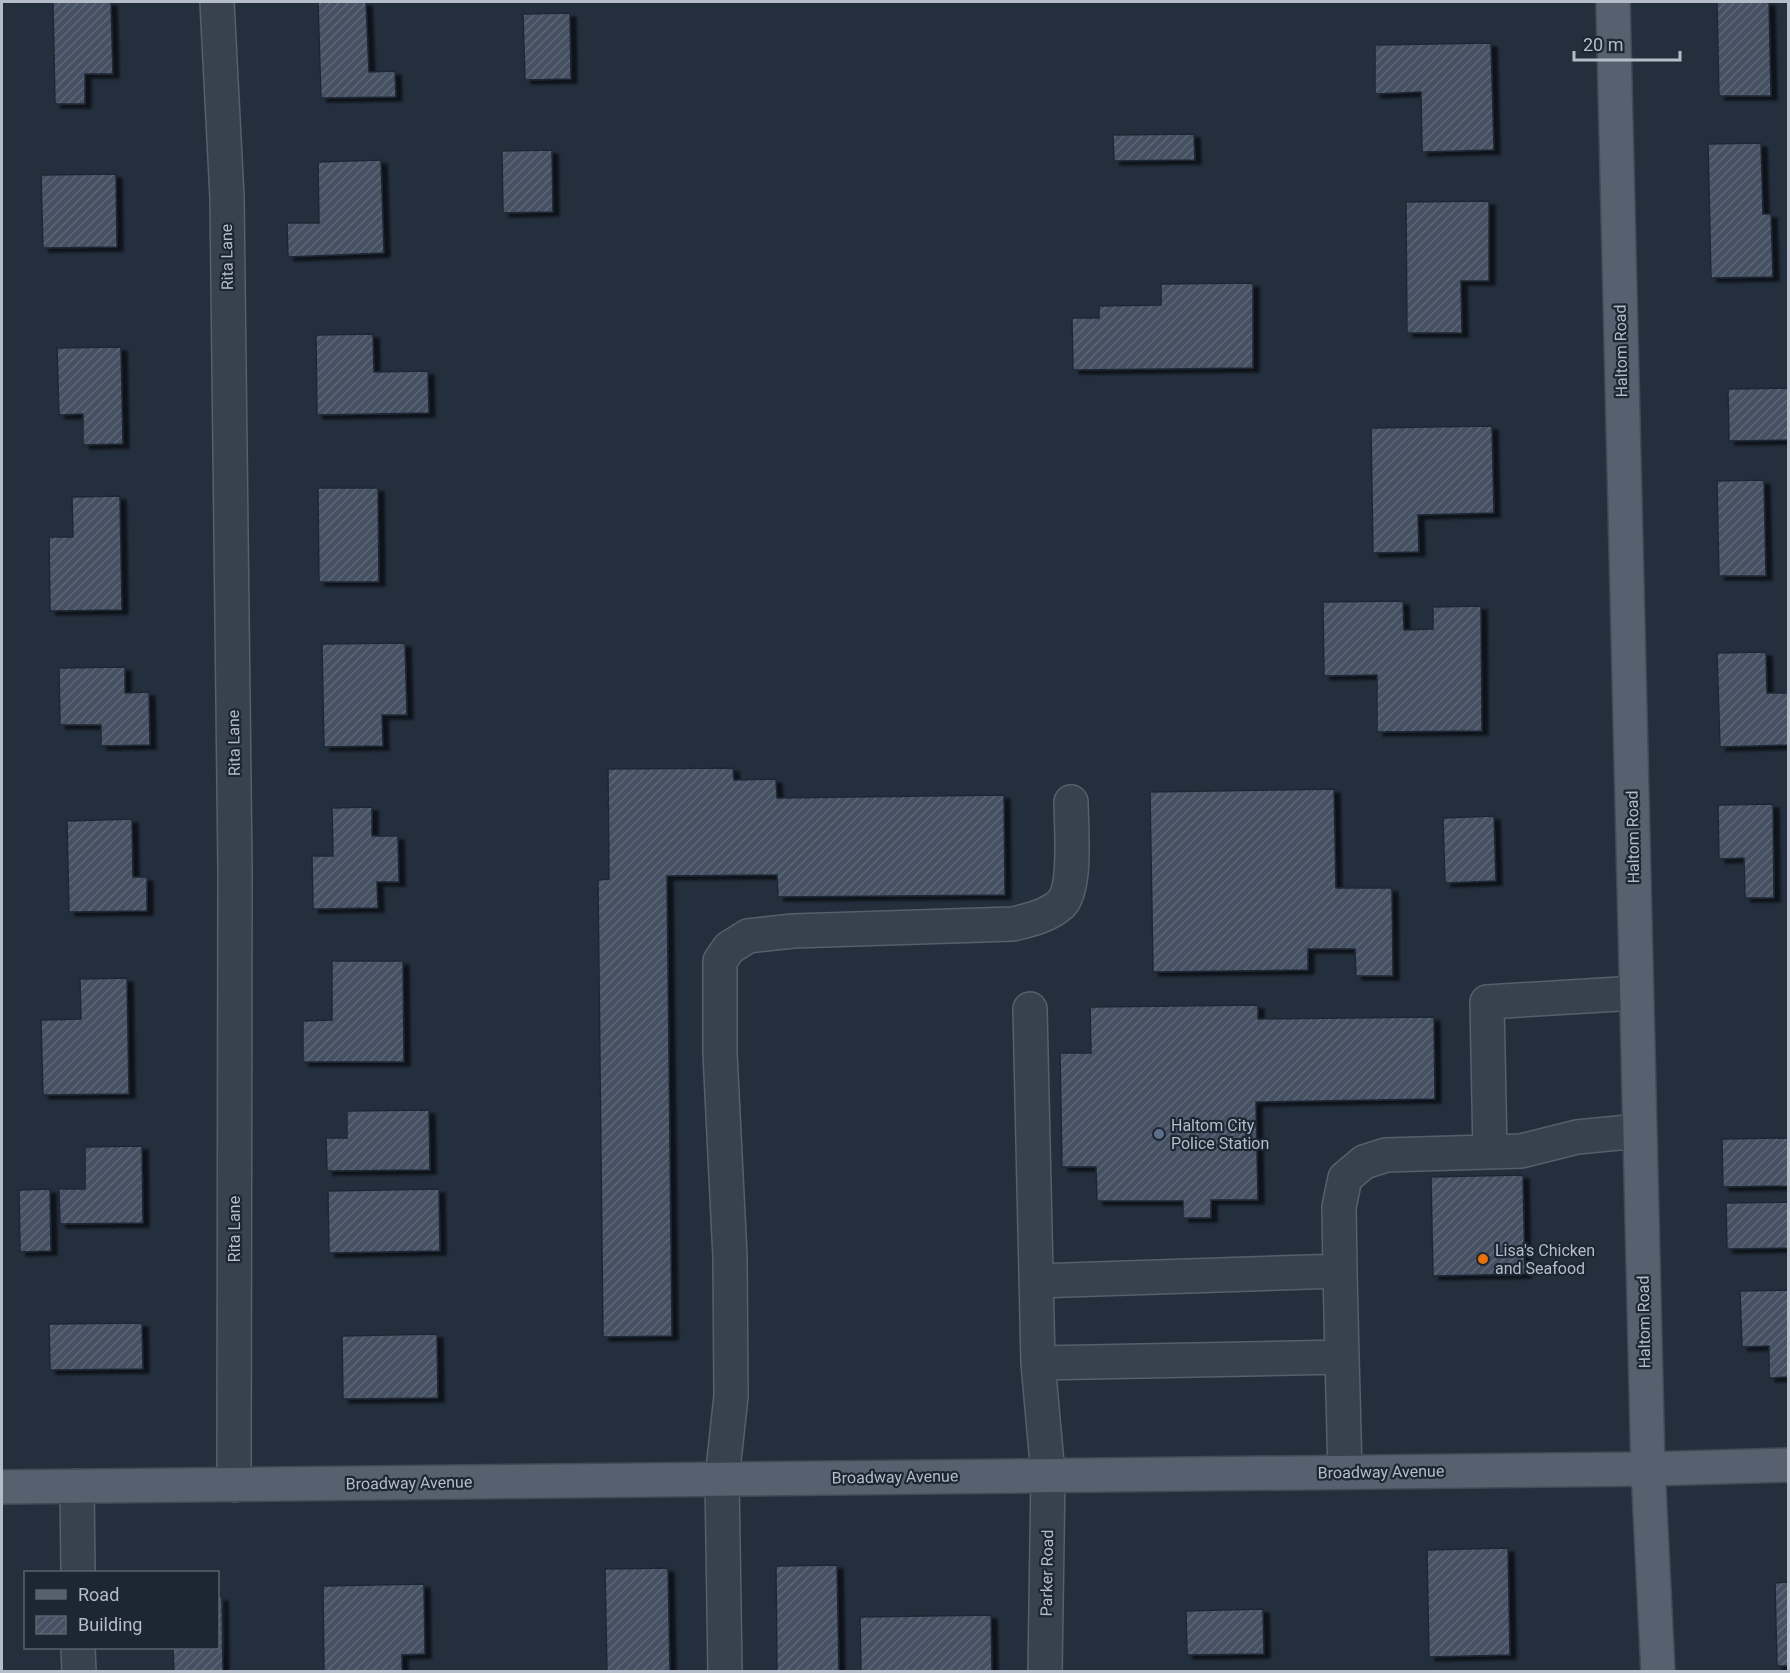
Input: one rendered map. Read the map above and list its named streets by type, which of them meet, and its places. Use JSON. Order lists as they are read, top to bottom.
{
  "streets": {
    "main road": ["Haltom Road", "Broadway Avenue"],
    "street": ["Rita Lane", "Parker Road"]
  },
  "crossings": [
    ["Rita Lane", "Broadway Avenue"],
    ["Haltom Road", "Broadway Avenue"],
    ["Broadway Avenue", "Parker Road"]
  ],
  "places": ["Haltom City Police Station", "Lisa's Chicken and Seafood"],
  "legend": ["Road", "Building"],
  "scale_bar": "20 m"
}
